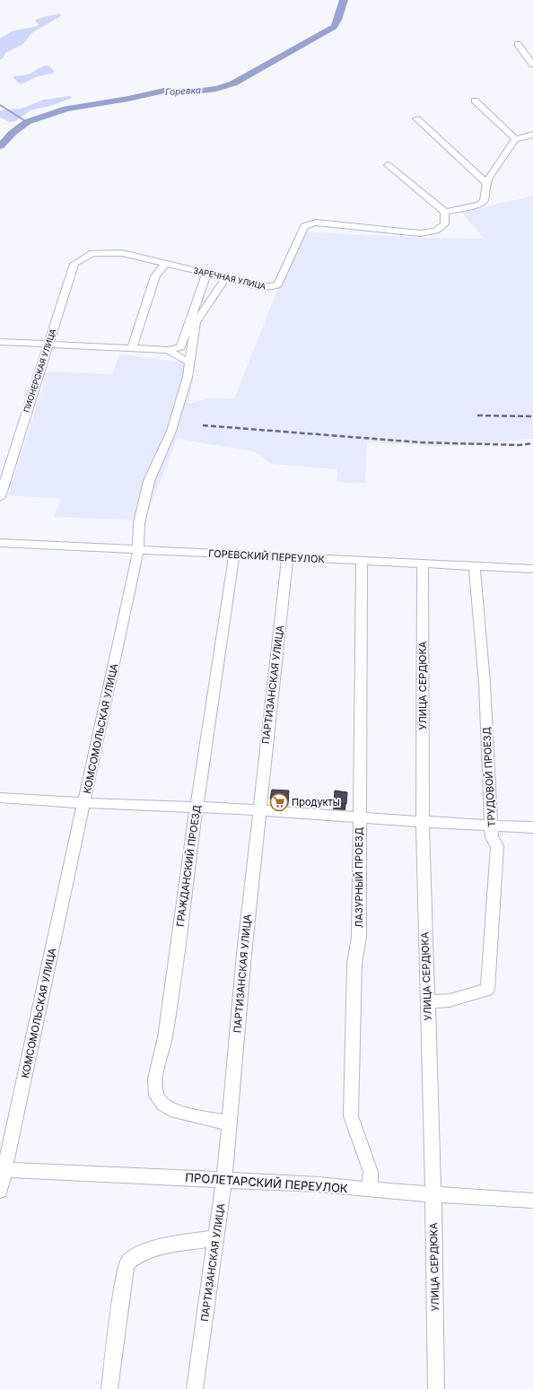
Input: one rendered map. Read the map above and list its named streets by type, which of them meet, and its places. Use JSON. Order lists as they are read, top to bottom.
{
  "streets": {
    "street": [
      "ЗАРЕЧНАЯ УЛИЦА",
      "ПИОНЕРСКАЯ УЛИЦА",
      "ГОРЕВСКИЙ ПЕРЕУЛОК",
      "ПАРТИЗАНСКАЯ УЛИЦА",
      "УЛИЦА СЕРДЮКА",
      "КОМСОМОЛЬСКАЯ УЛИЦА",
      "ТРУДОВОЙ ПРОЕЗД",
      "ГРАЖДАНСКИЙ ПРОЕЗД",
      "ЛАЗУРНЫЙ ПРОЕЗД",
      "ПРОЛЕТАРСКИЙ ПЕРЕУЛОК"
    ]
  },
  "crossings": [
    ["ЗАРЕЧНАЯ УЛИЦА", "ПИОНЕРСКАЯ УЛИЦА"],
    ["ЗАРЕЧНАЯ УЛИЦА", "КОМСОМОЛЬСКАЯ УЛИЦА"],
    ["ГОРЕВСКИЙ ПЕРЕУЛОК", "ПАРТИЗАНСКАЯ УЛИЦА"],
    ["ГОРЕВСКИЙ ПЕРЕУЛОК", "УЛИЦА СЕРДЮКА"],
    ["ГОРЕВСКИЙ ПЕРЕУЛОК", "КОМСОМОЛЬСКАЯ УЛИЦА"],
    ["ГОРЕВСКИЙ ПЕРЕУЛОК", "ТРУДОВОЙ ПРОЕЗД"],
    ["ГОРЕВСКИЙ ПЕРЕУЛОК", "ГРАЖДАНСКИЙ ПРОЕЗД"],
    ["ГОРЕВСКИЙ ПЕРЕУЛОК", "ЛАЗУРНЫЙ ПРОЕЗД"],
    ["ПАРТИЗАНСКАЯ УЛИЦА", "ГРАЖДАНСКИЙ ПРОЕЗД"],
    ["ПАРТИЗАНСКАЯ УЛИЦА", "ПРОЛЕТАРСКИЙ ПЕРЕУЛОК"],
    ["УЛИЦА СЕРДЮКА", "ТРУДОВОЙ ПРОЕЗД"],
    ["УЛИЦА СЕРДЮКА", "ПРОЛЕТАРСКИЙ ПЕРЕУЛОК"],
    ["КОМСОМОЛЬСКАЯ УЛИЦА", "ПРОЛЕТАРСКИЙ ПЕРЕУЛОК"],
    ["ЛАЗУРНЫЙ ПРОЕЗД", "ПРОЛЕТАРСКИЙ ПЕРЕУЛОК"]
  ],
  "water": ["Горевка"],
  "places": {
    "supermarket": ["Продукты"]
  }
}
